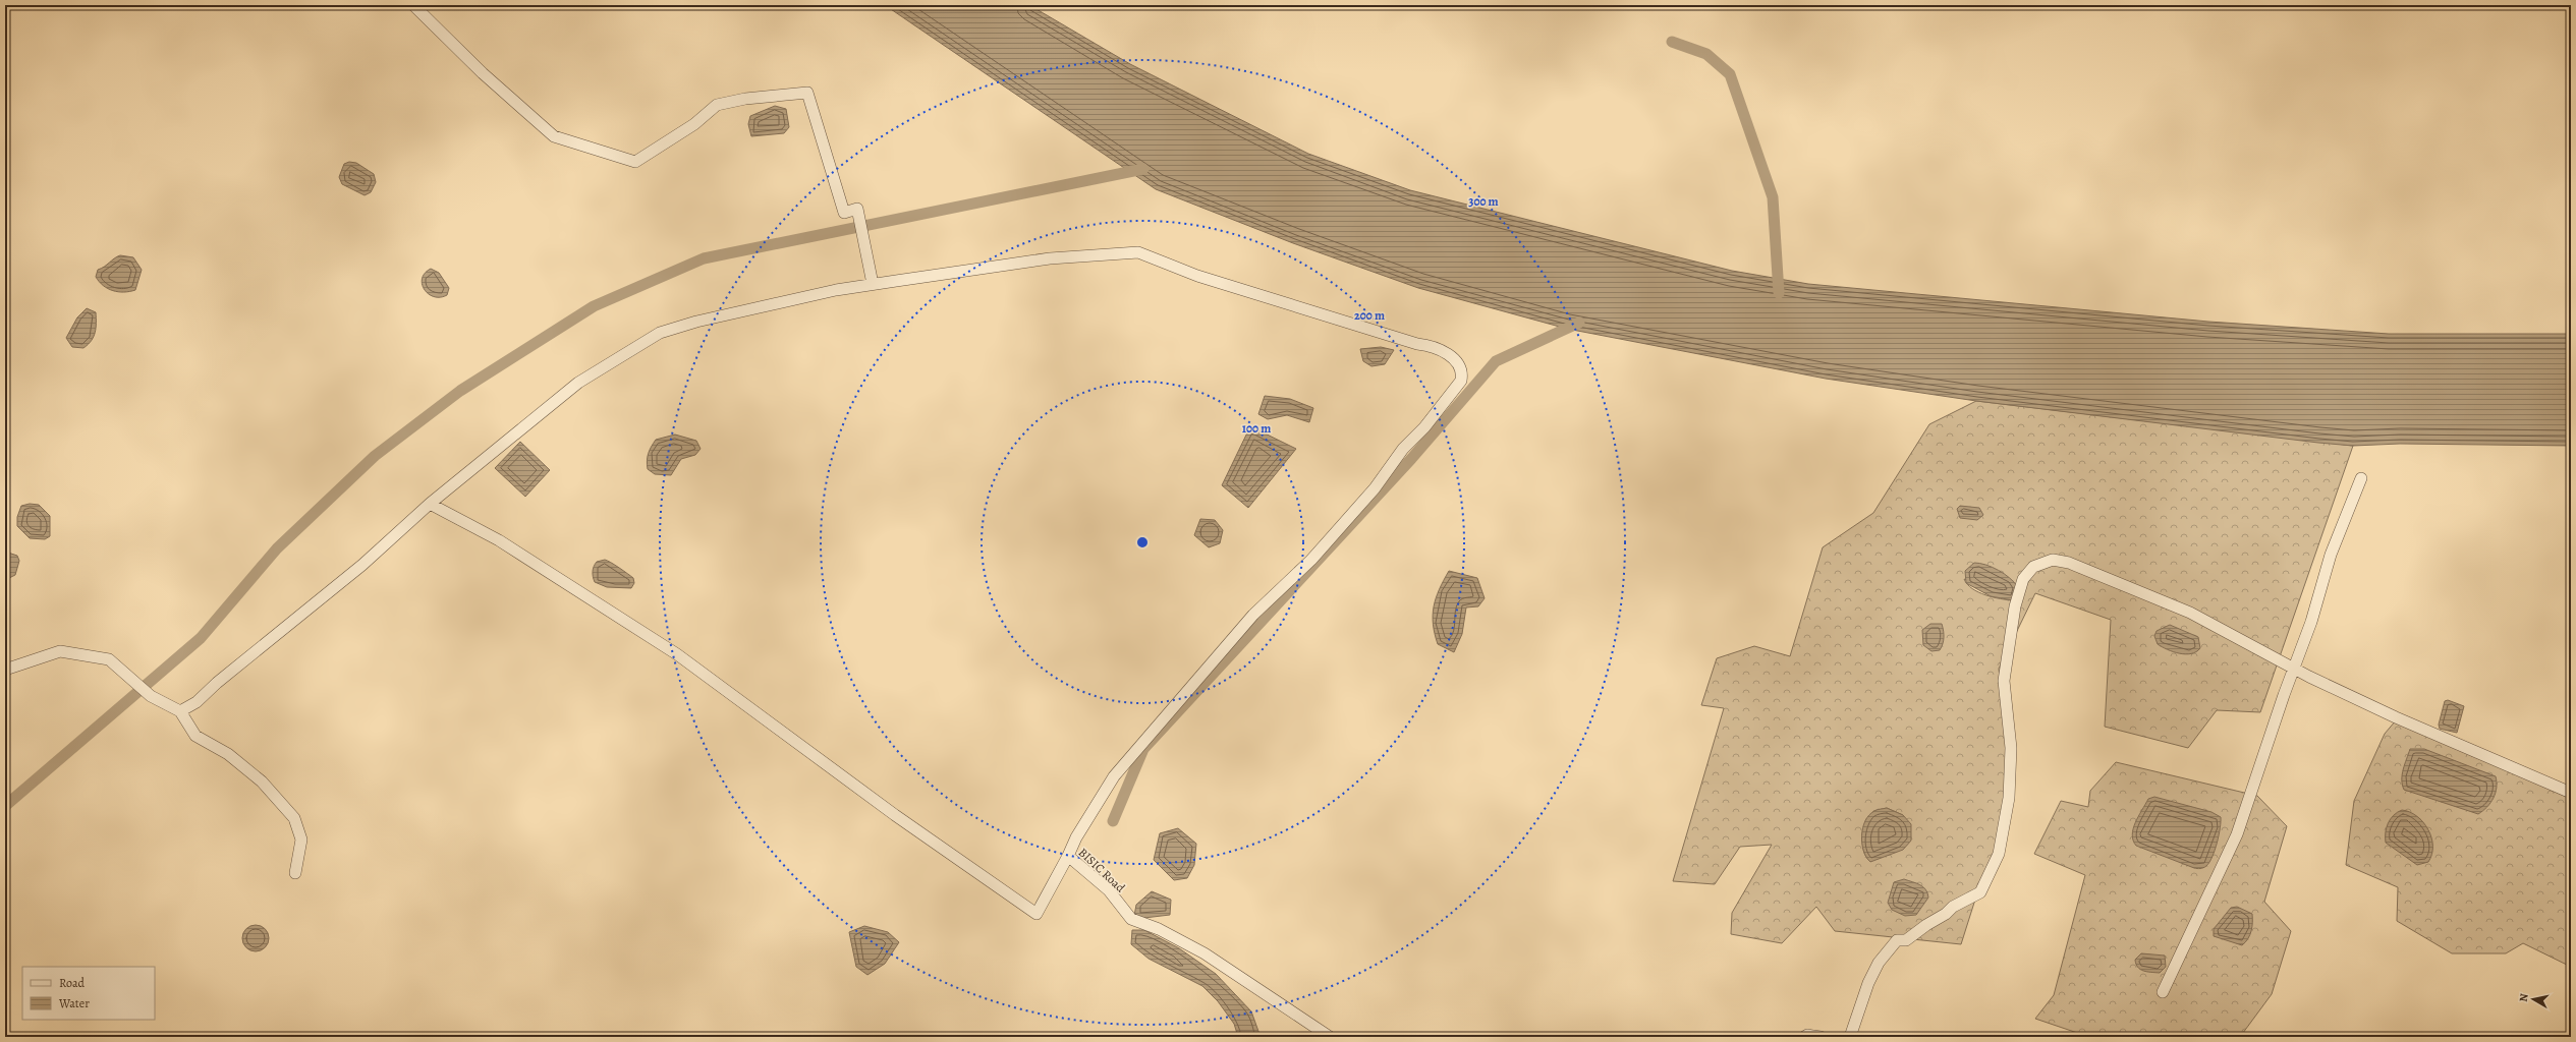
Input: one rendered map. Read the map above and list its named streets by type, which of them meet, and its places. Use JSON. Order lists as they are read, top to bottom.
{
  "streets": {
    "street": ["BISIC Road"]
  },
  "legend": ["Road", "Water"],
  "north": "left",
  "rings": ["300 m", "200 m", "100 m"]
}
